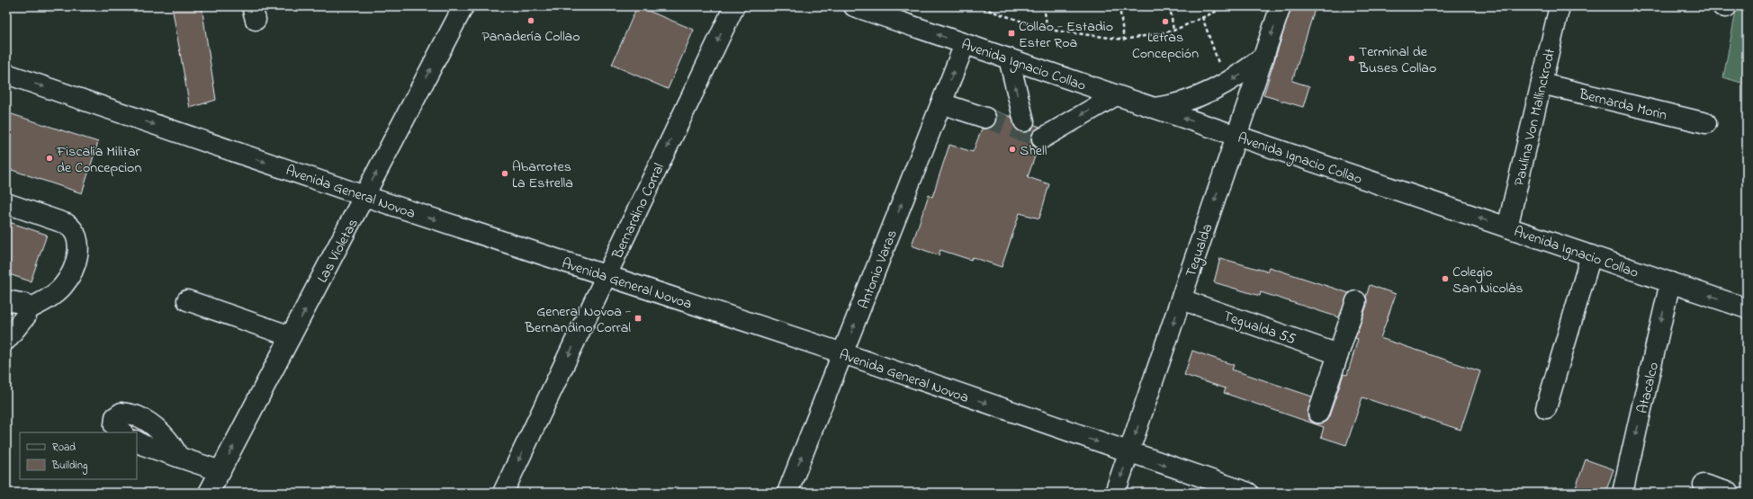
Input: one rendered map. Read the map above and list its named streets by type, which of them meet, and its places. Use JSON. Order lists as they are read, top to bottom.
{
  "streets": {
    "street": [
      "Avenida Ignacio Collao",
      "Bernarda Morin",
      "Paulina Von Mallinckrodt",
      "Avenida General Novoa",
      "Bernardino Corral",
      "Las Violetas",
      "Tegualda",
      "Antonio Varas",
      "Tegualda 55",
      "Atacalco"
    ]
  },
  "crossings": [
    ["Avenida Ignacio Collao", "Paulina Von Mallinckrodt"],
    ["Avenida Ignacio Collao", "Tegualda"],
    ["Avenida Ignacio Collao", "Antonio Varas"],
    ["Avenida Ignacio Collao", "Atacalco"],
    ["Bernarda Morin", "Paulina Von Mallinckrodt"],
    ["Avenida General Novoa", "Bernardino Corral"],
    ["Avenida General Novoa", "Las Violetas"],
    ["Avenida General Novoa", "Tegualda"],
    ["Avenida General Novoa", "Antonio Varas"],
    ["Tegualda", "Tegualda 55"]
  ],
  "one_way": [
    "Avenida Ignacio Collao",
    "Avenida General Novoa",
    "Bernardino Corral",
    "Las Violetas",
    "Tegualda",
    "Antonio Varas"
  ],
  "places": {
    "other": [
      "Panadería Collao",
      "Letras Concepción",
      "Terminal de Buses Collao",
      "Shell",
      "Fiscalía Militar de Concepcion",
      "Abarrotes La Estrella",
      "Colegio San Nicolás"
    ],
    "transit": ["Collao - Estadio Ester Roa", "General Novoa - Bernandino Corral"]
  },
  "legend": ["Road", "Building"]
}
